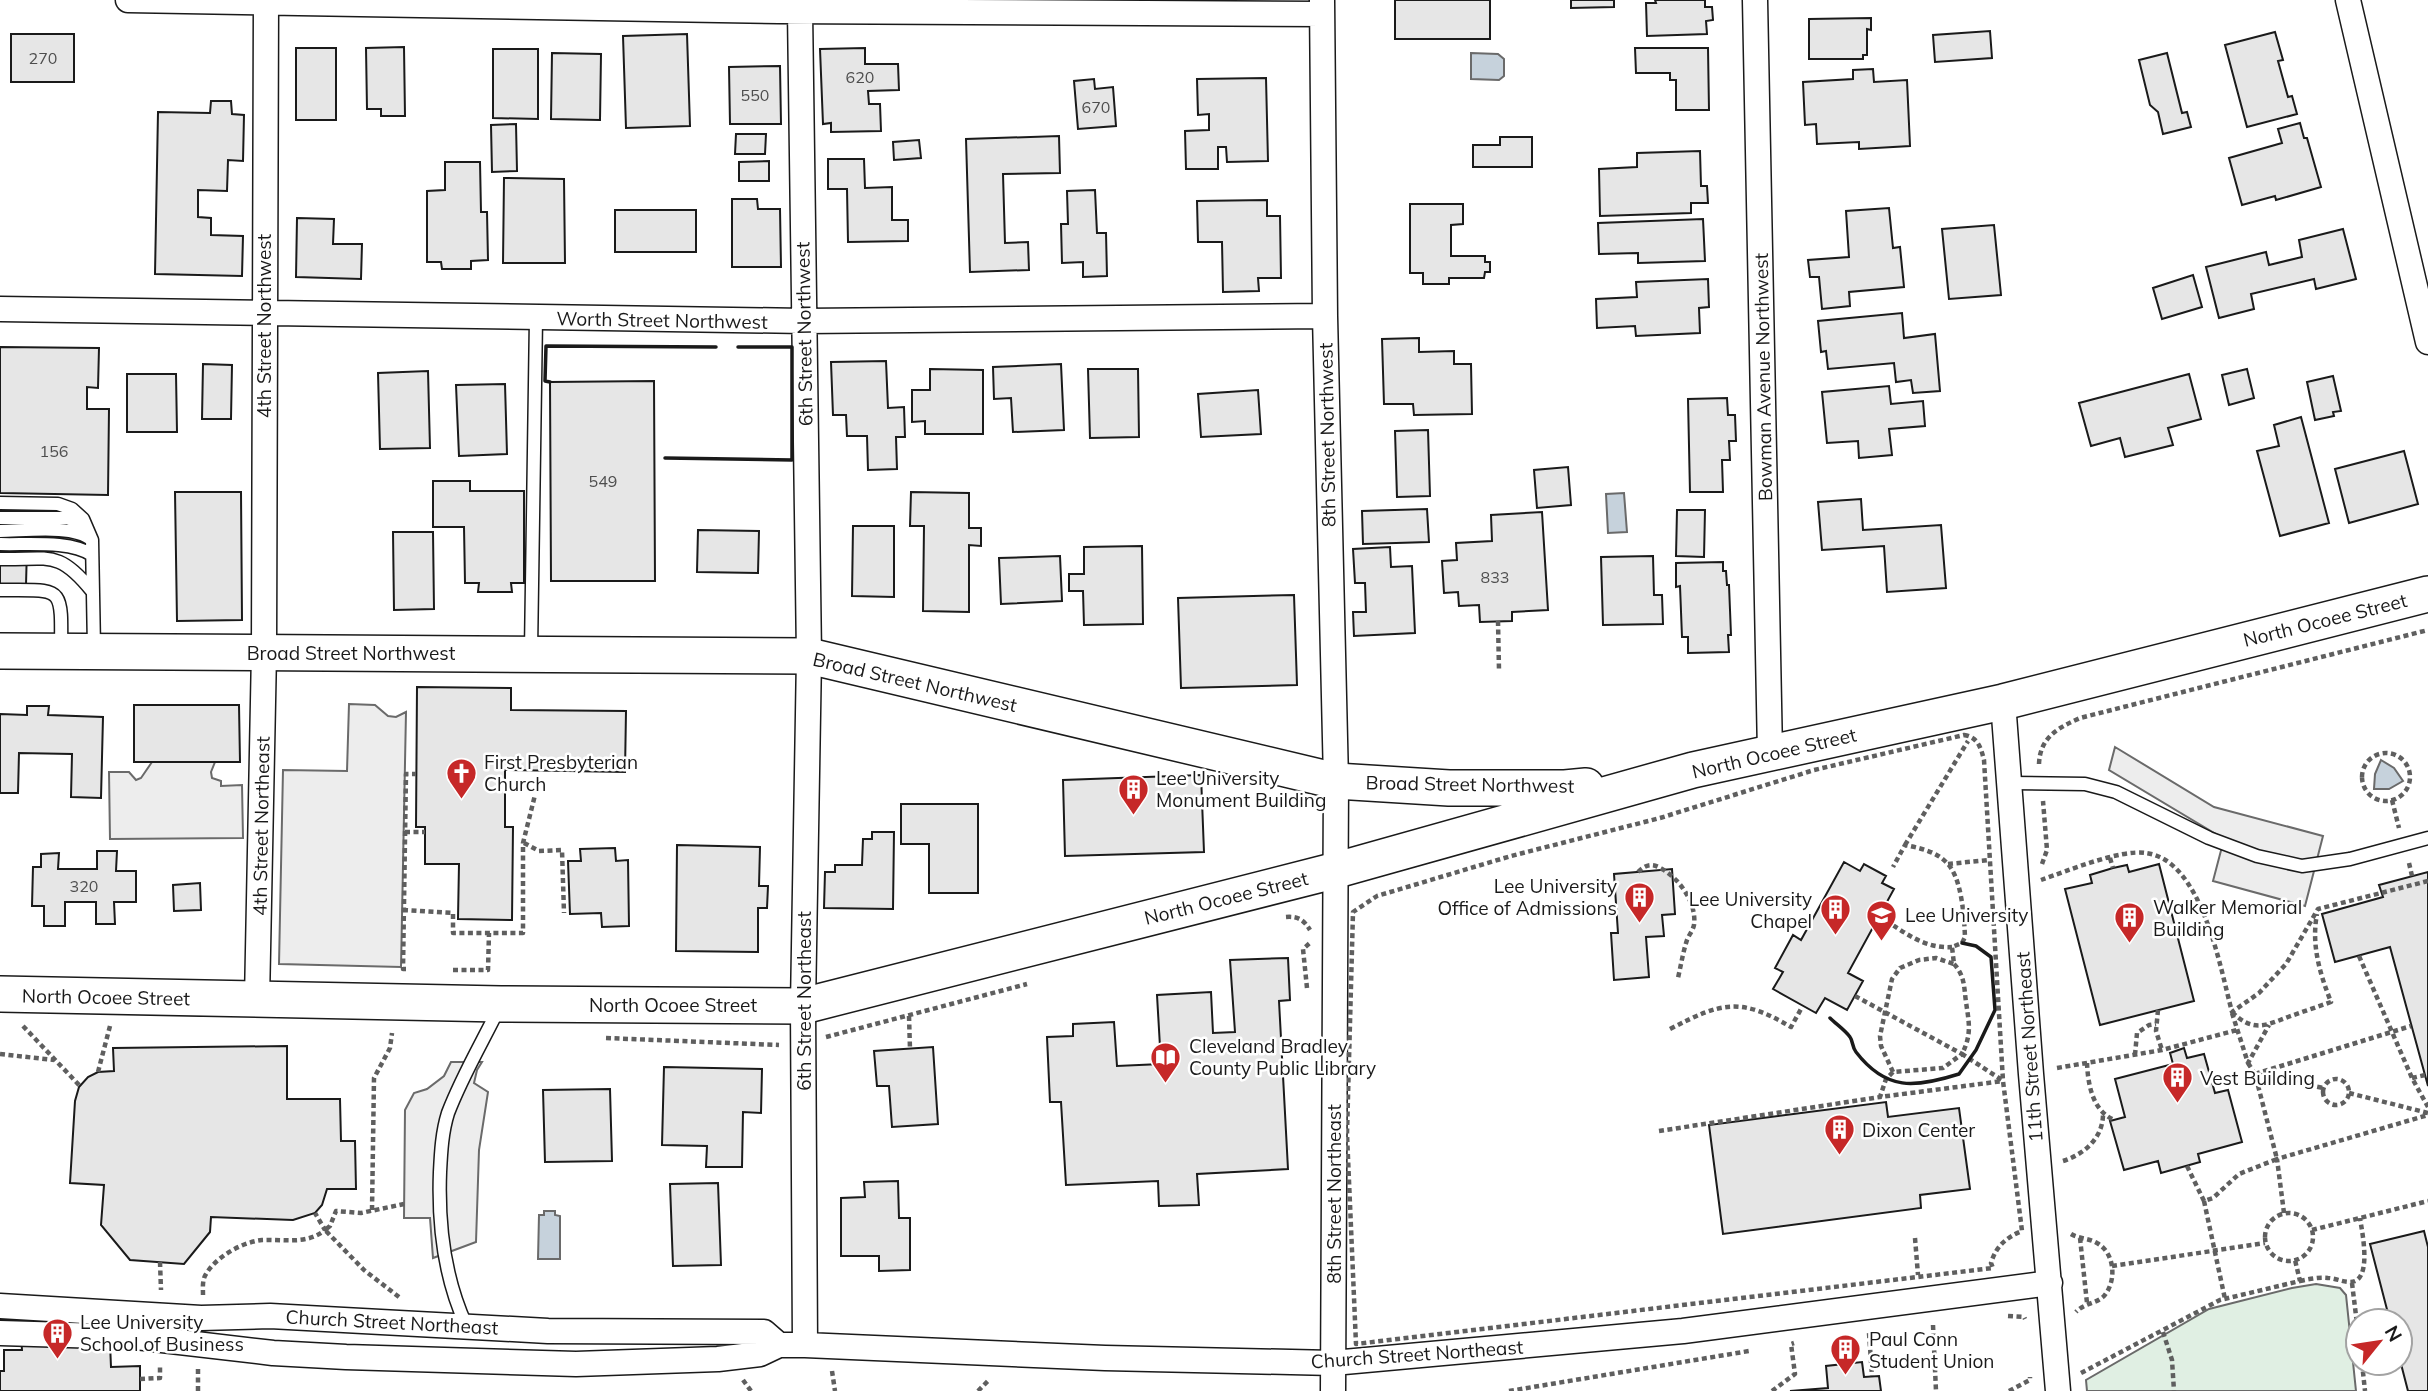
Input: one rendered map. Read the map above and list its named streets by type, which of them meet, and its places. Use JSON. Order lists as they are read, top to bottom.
{
  "streets": {
    "main road": ["North Ocoee Street", "Broad Street Northwest"],
    "street": [
      "Worth Street Northwest",
      "4th Street Northwest",
      "6th Street Northwest",
      "Bowman Avenue Northwest",
      "8th Street Northwest",
      "4th Street Northeast",
      "6th Street Northeast",
      "11th Street Northeast",
      "8th Street Northeast",
      "Church Street Northeast"
    ]
  },
  "crossings": [
    ["Worth Street Northwest", "4th Street Northwest"],
    ["Worth Street Northwest", "6th Street Northwest"],
    ["Worth Street Northwest", "8th Street Northwest"],
    ["4th Street Northwest", "Broad Street Northwest"],
    ["4th Street Northwest", "4th Street Northeast"],
    ["6th Street Northwest", "Broad Street Northwest"],
    ["6th Street Northwest", "6th Street Northeast"],
    ["Bowman Avenue Northwest", "North Ocoee Street"],
    ["8th Street Northwest", "North Ocoee Street"],
    ["8th Street Northwest", "Broad Street Northwest"],
    ["8th Street Northwest", "8th Street Northeast"],
    ["North Ocoee Street", "Broad Street Northwest"],
    ["North Ocoee Street", "4th Street Northeast"],
    ["North Ocoee Street", "6th Street Northeast"],
    ["North Ocoee Street", "11th Street Northeast"],
    ["North Ocoee Street", "8th Street Northeast"],
    ["Broad Street Northwest", "4th Street Northeast"],
    ["Broad Street Northwest", "6th Street Northeast"],
    ["6th Street Northeast", "Church Street Northeast"],
    ["11th Street Northeast", "Church Street Northeast"],
    ["8th Street Northeast", "Church Street Northeast"]
  ],
  "places": {
    "church": ["First Presbyterian Church"],
    "building": [
      "Lee University Monument Building",
      "Lee University Office of Admissions",
      "Lee University Chapel",
      "Walker Memorial Building",
      "Vest Building",
      "Dixon Center",
      "Lee University School of Business",
      "Paul Conn Student Union"
    ],
    "school or university": ["Lee University"],
    "library": ["Cleveland Bradley County Public Library"]
  },
  "house_numbers": [
    "270",
    "620",
    "550",
    "670",
    "156",
    "549",
    "833",
    "320"
  ],
  "north": "top right"
}
